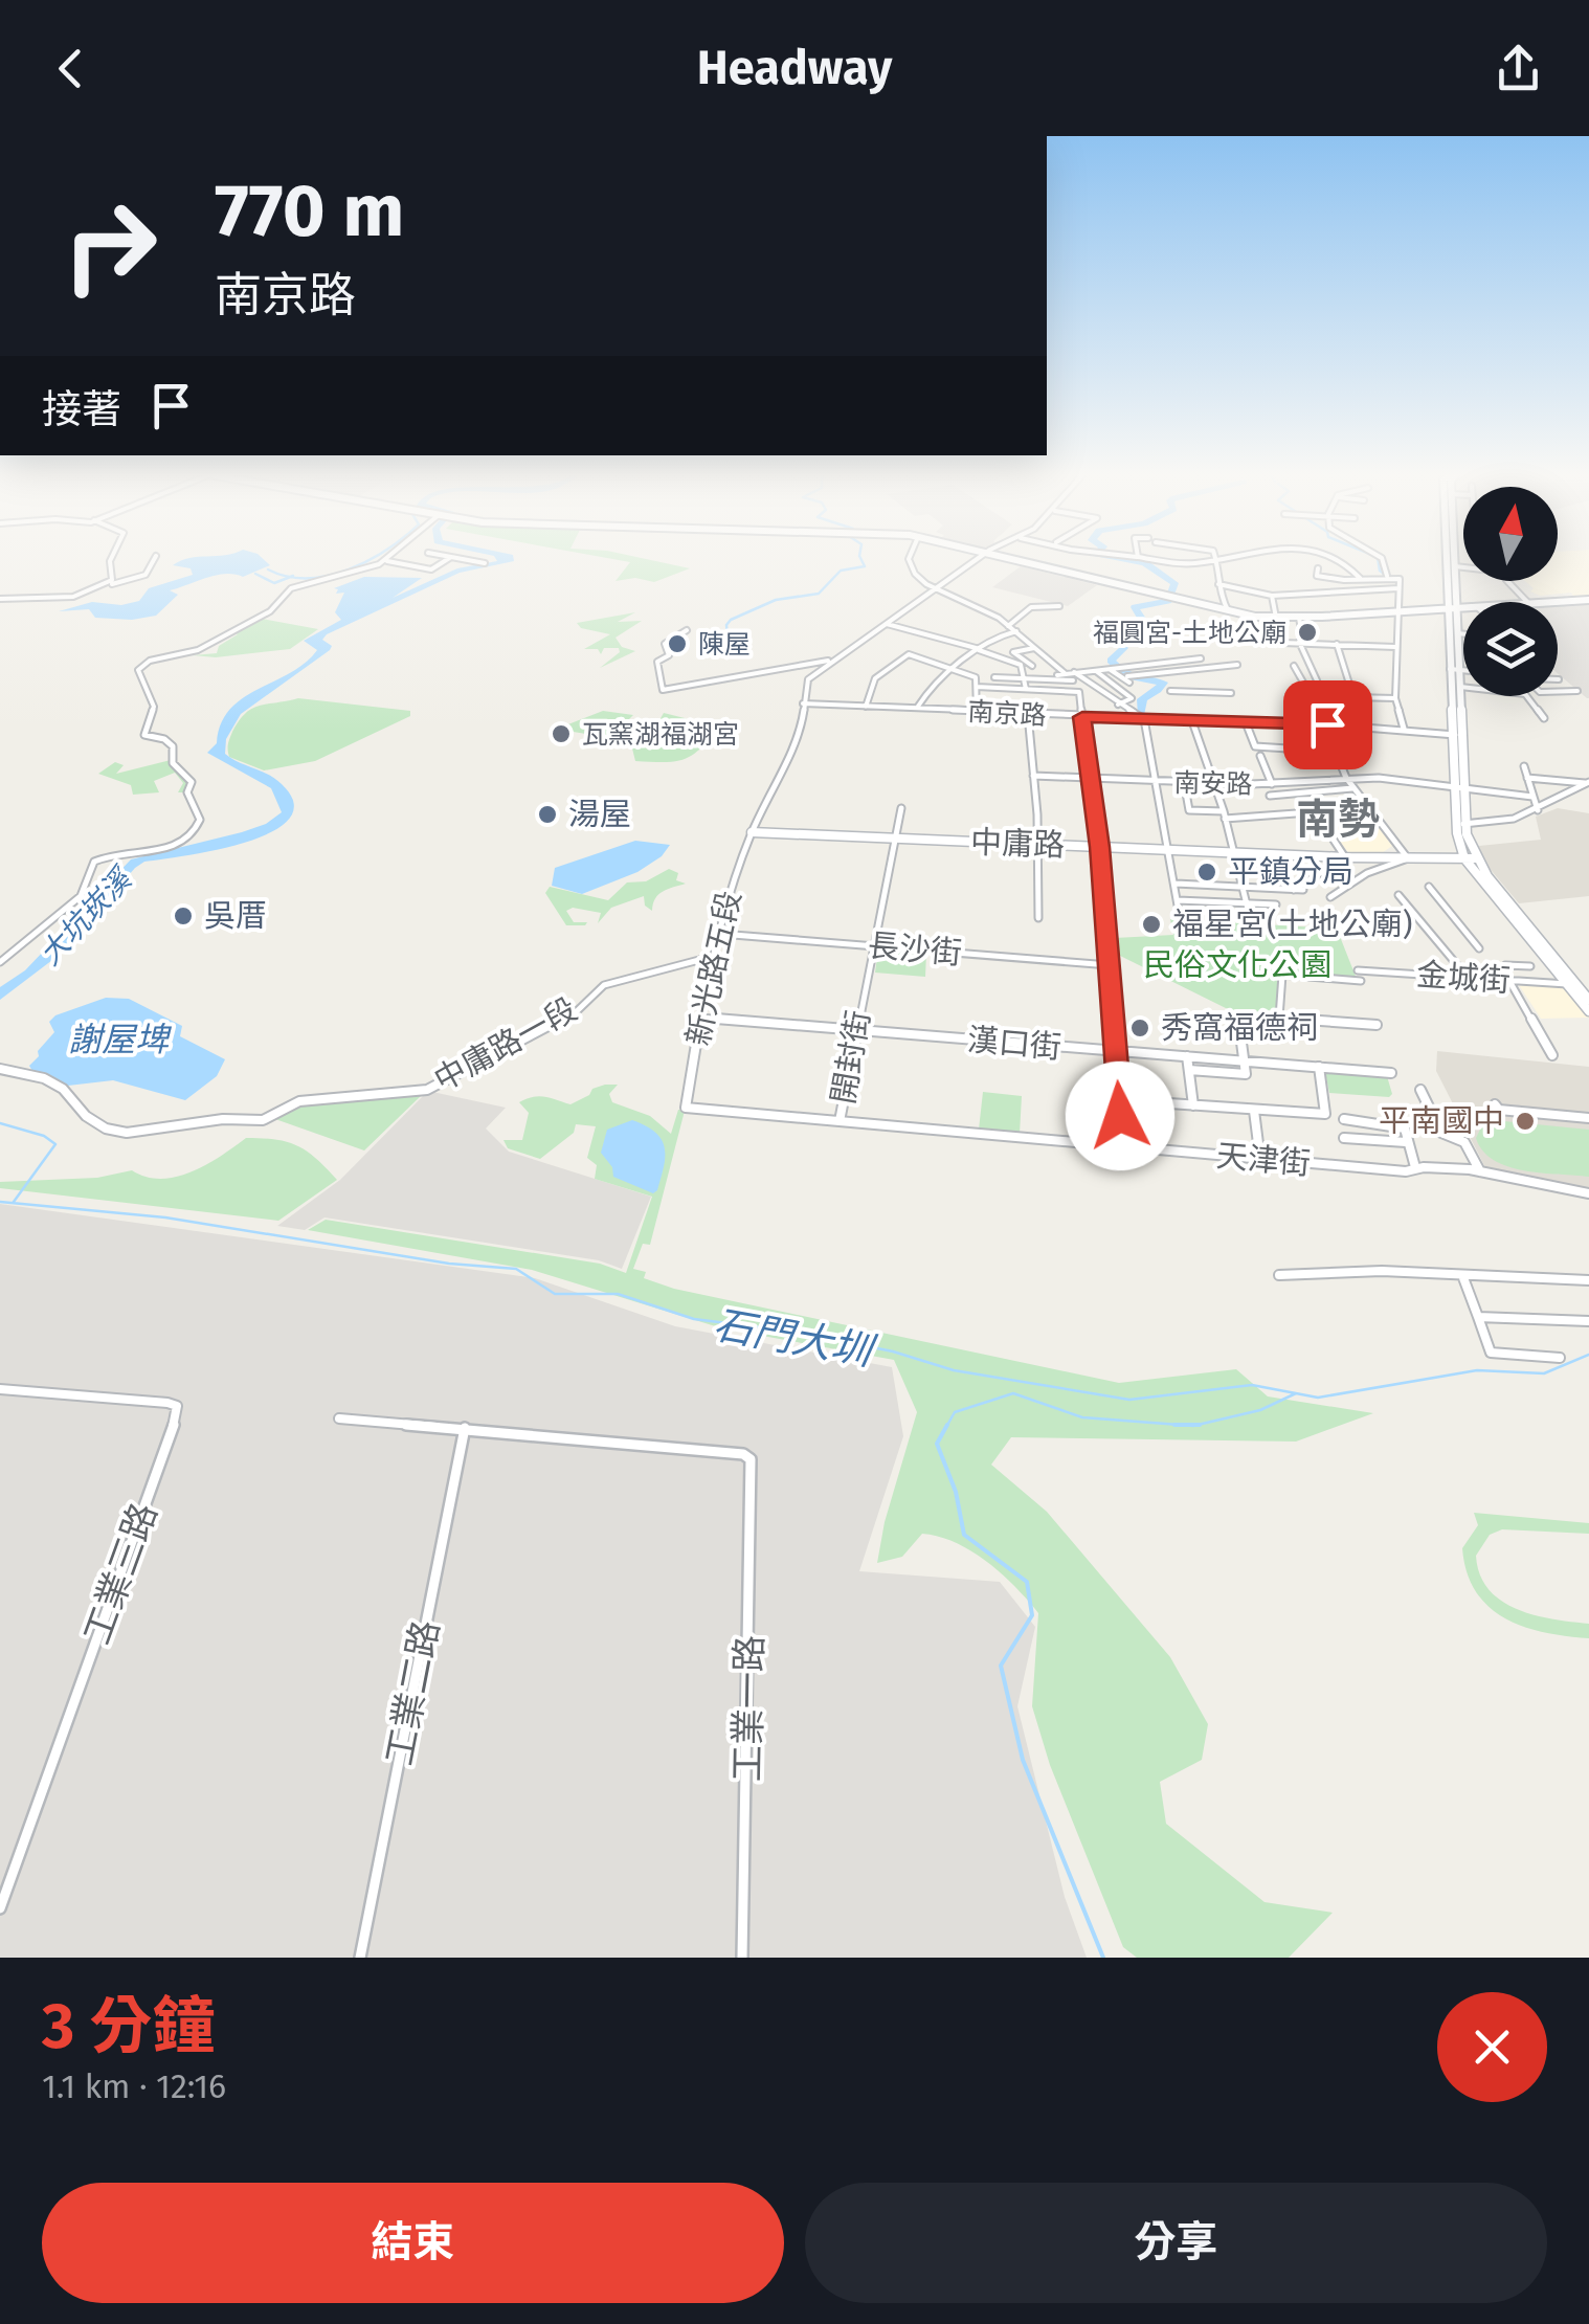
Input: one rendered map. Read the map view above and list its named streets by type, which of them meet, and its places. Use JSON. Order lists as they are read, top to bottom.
{
  "streets": {
    "main road": ["中庸路"],
    "street": [
      "南京路",
      "南安路",
      "長沙街",
      "新光路五段",
      "金城街",
      "漢口街",
      "中庸路一段",
      "開封街",
      "天津街",
      "工業三路",
      "工業二路",
      "工業一路"
    ]
  },
  "crossings": [
    ["南京路", "新光路五段"],
    ["中庸路", "新光路五段"],
    ["中庸路", "開封街"],
    ["長沙街", "新光路五段"],
    ["長沙街", "開封街"],
    ["新光路五段", "漢口街"],
    ["新光路五段", "中庸路一段"],
    ["新光路五段", "天津街"],
    ["漢口街", "開封街"],
    ["開封街", "天津街"],
    ["工業二路", "工業一路"]
  ],
  "districts": ["南勢"],
  "water": ["大坑崁溪", "謝屋埤", "石門大圳"],
  "parks": ["民俗文化公園"],
  "places": [
    "福圓宮-土地公廟",
    "陳屋",
    "瓦窯湖福湖宮",
    "湯屋",
    "平鎮分局",
    "吳厝",
    "福星宮(土地公廟)",
    "秀窩福德祠",
    "平南國中"
  ],
  "north": "top",
  "page": {
    "header": "Headway",
    "turn": ["770 m", "南京路"],
    "then": "接著",
    "heading": ["3 分鐘", "1.1 km · 12:16"],
    "buttons": ["結束", "分享"]
  }
}
